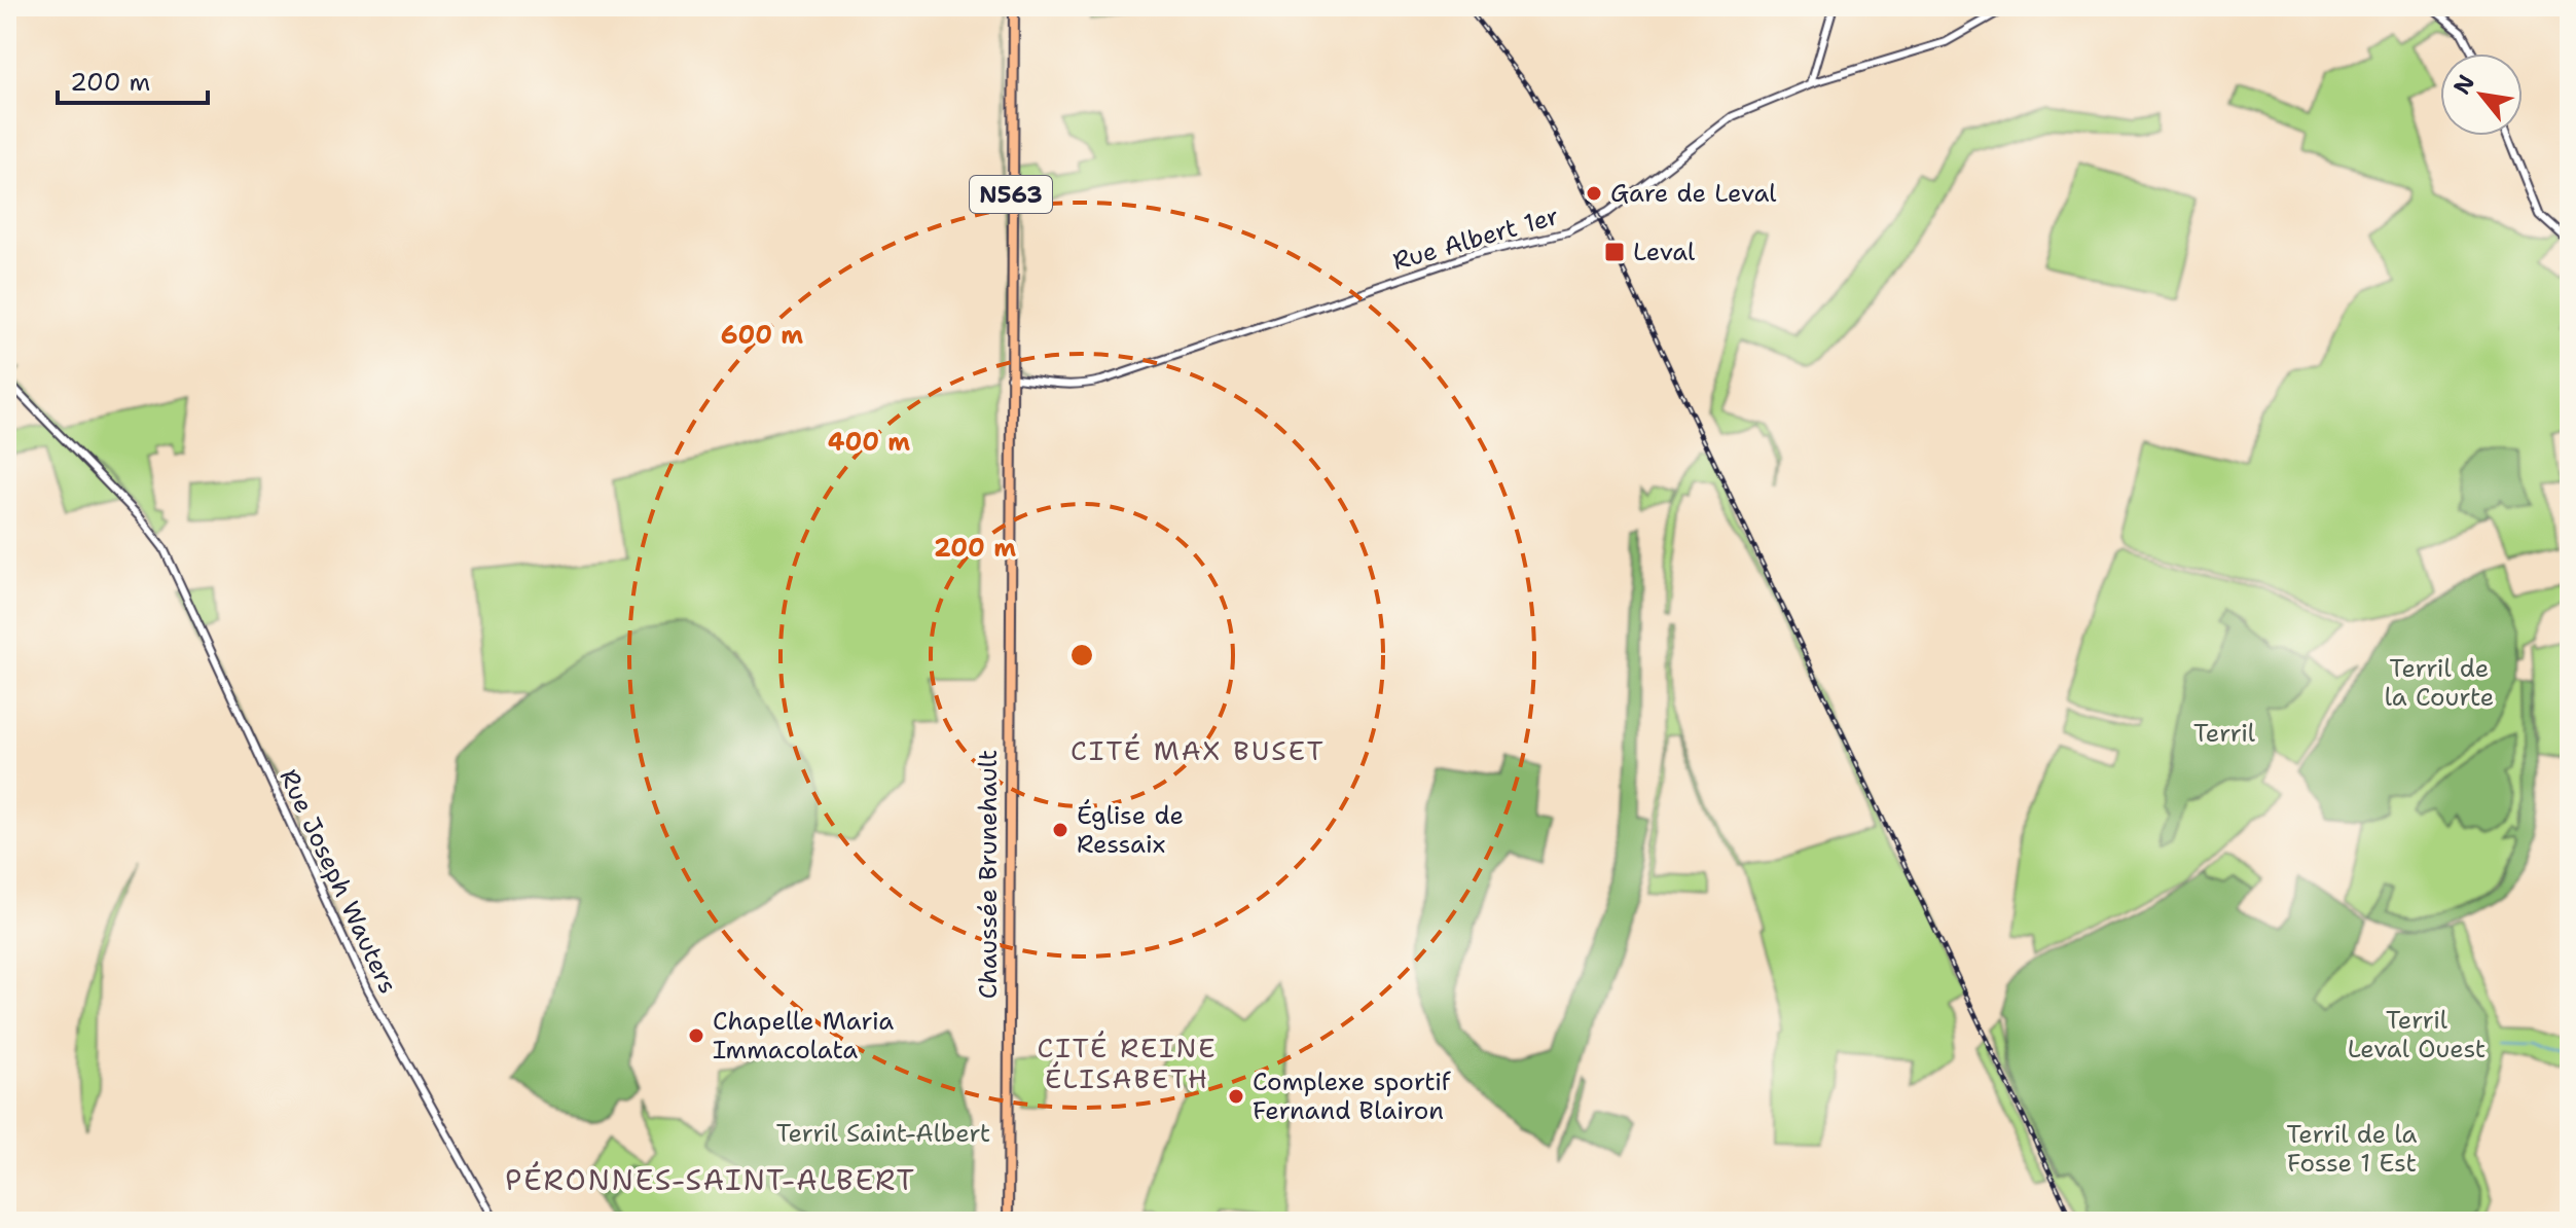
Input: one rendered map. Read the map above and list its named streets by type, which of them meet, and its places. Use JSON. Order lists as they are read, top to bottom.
{
  "streets": {
    "main road": ["N563", "Chaussée Brunehault"],
    "street": ["Rue Albert 1er", "Rue Joseph Wauters"]
  },
  "crossings": [
    ["N563", "Rue Albert 1er"],
    ["N563", "Chaussée Brunehault"],
    ["Rue Albert 1er", "Chaussée Brunehault"]
  ],
  "districts": ["CITÉ MAX BUSET", "CITÉ REINE ÉLISABETH", "PÉRONNES-SAINT-ALBERT"],
  "parks": [
    "Terril de la Courte",
    "Terril",
    "Terril Leval Ouest",
    "Terril Saint-Albert",
    "Terril de la Fosse 1 Est"
  ],
  "places": {
    "other": [
      "Gare de Leval",
      "Église de Ressaix",
      "Chapelle Maria Immacolata",
      "Complexe sportif Fernand Blairon"
    ],
    "transit": ["Leval"]
  },
  "scale_bar": "200 m",
  "north": "top left",
  "rings": ["600 m", "400 m", "200 m"]
}
